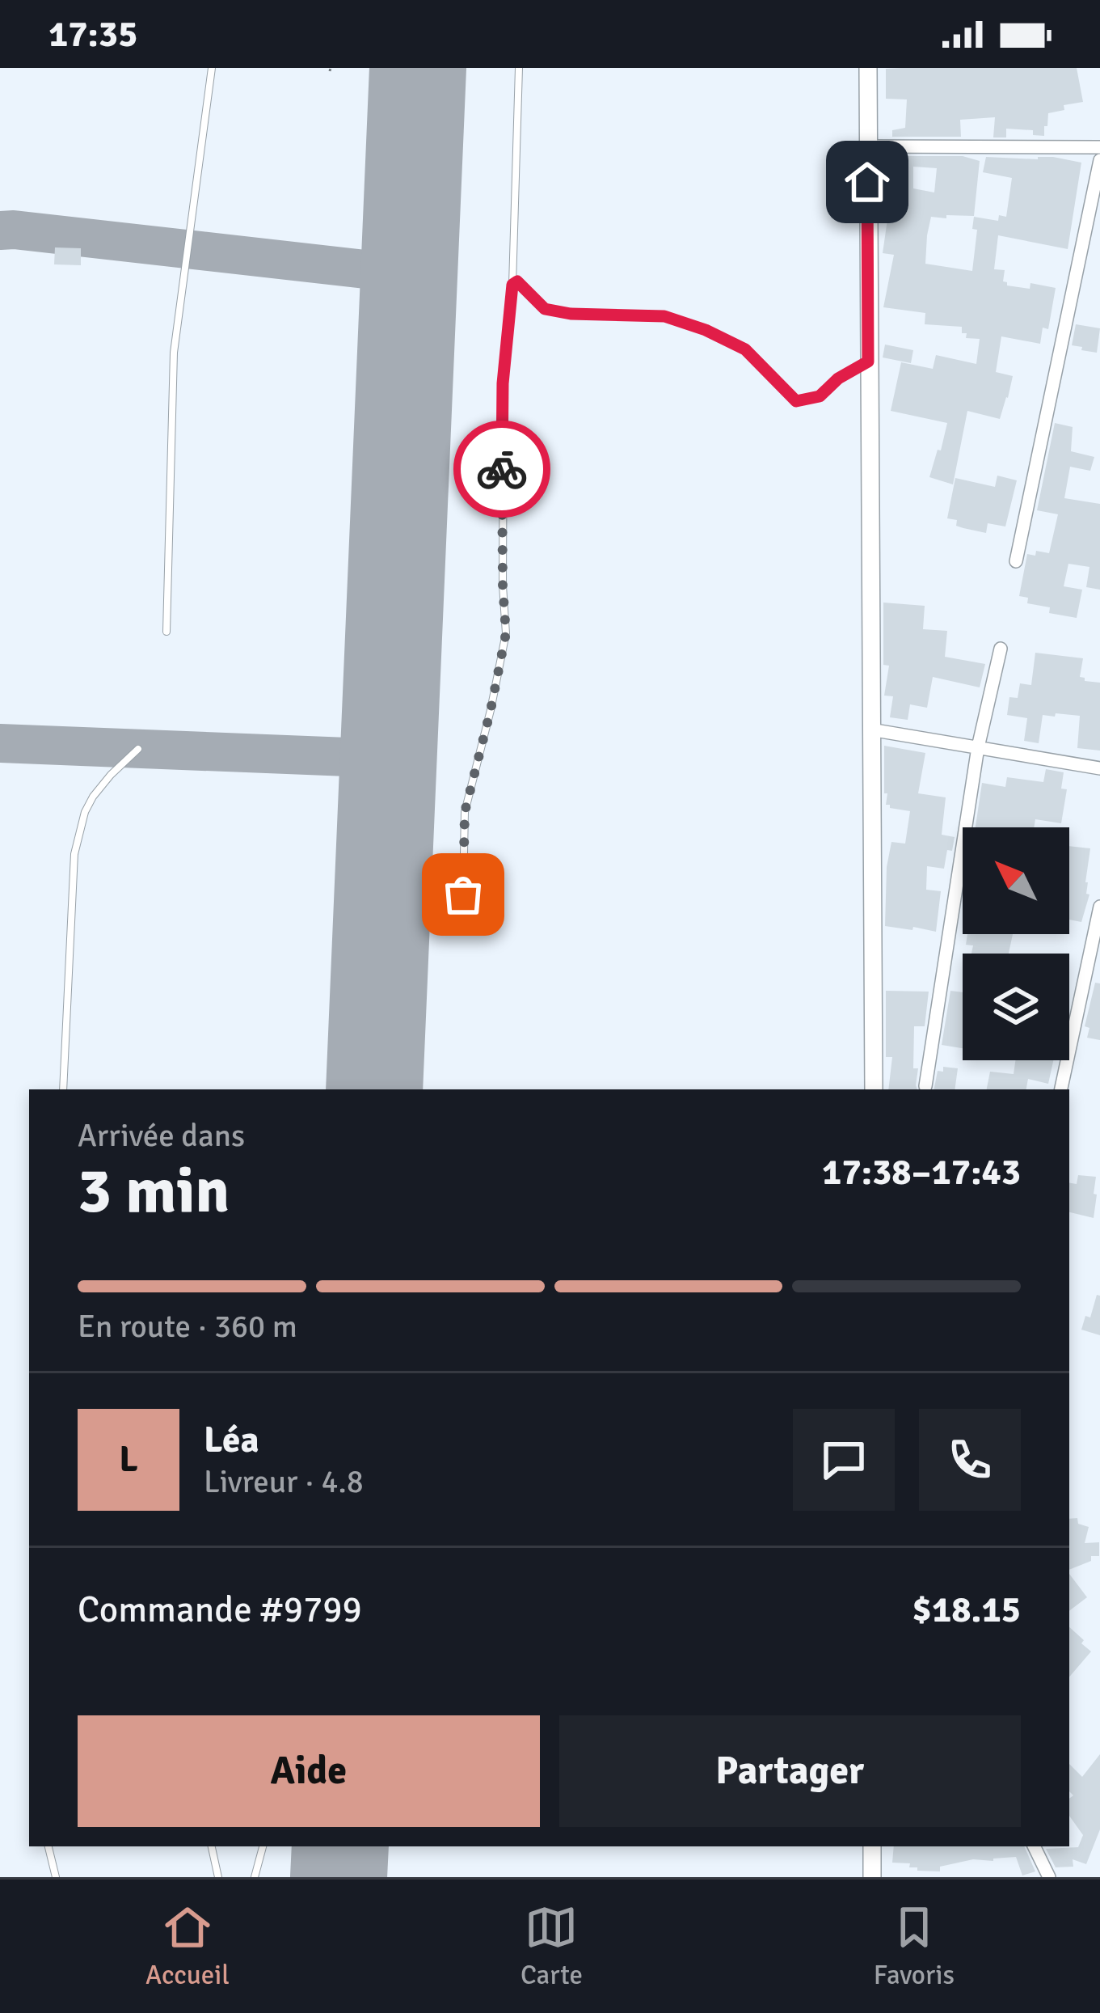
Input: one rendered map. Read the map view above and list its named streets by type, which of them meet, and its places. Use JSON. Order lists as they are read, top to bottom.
{
  "north": "top left",
  "page": {
    "status": "17:35",
    "heading": ["3 min", "Arrivée dans", "17:38–17:43"],
    "panel": [
      "Léa",
      "Livreur · 4.8",
      "Commande #9799",
      "$18.15"
    ],
    "bar": "En route · 360 m",
    "round": "L",
    "buttons": ["Aide", "Partager"],
    "tabs": ["Accueil", "Carte", "Favoris"]
  }
}
